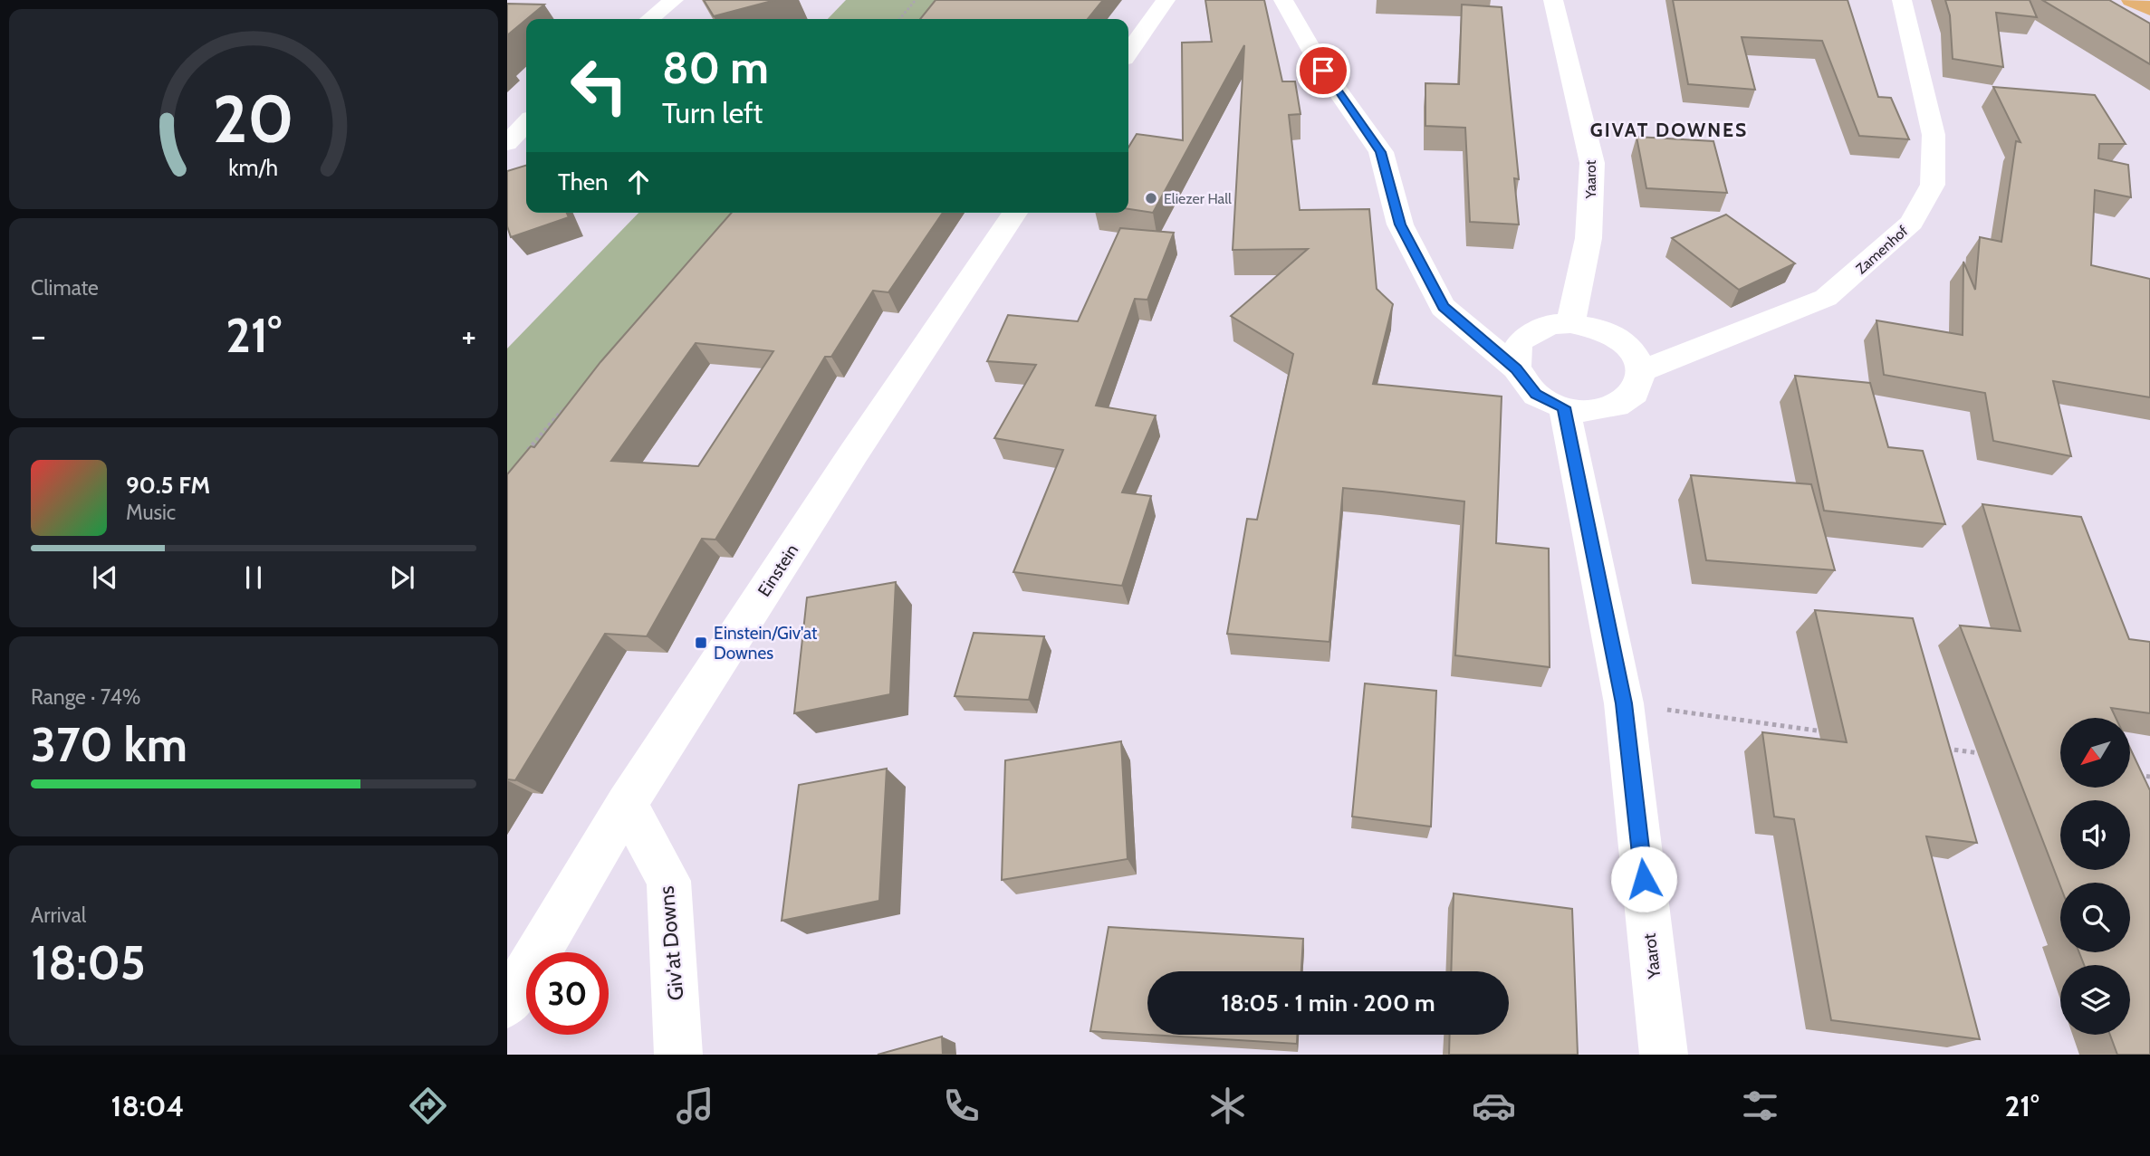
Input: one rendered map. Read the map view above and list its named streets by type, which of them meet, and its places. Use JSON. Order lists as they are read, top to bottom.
{
  "streets": {
    "street": [
      "Yaarot",
      "Zamenhof",
      "Einstein",
      "Giv'at Downs"
    ]
  },
  "crossings": [
    ["Yaarot", "Zamenhof"],
    ["Einstein", "Giv'at Downs"]
  ],
  "districts": ["GIVAT DOWNES"],
  "places": {
    "other": ["Eliezer Hall"],
    "transit": ["Einstein/Giv'at Downes"]
  },
  "north": "bottom left",
  "page": {
    "turn": ["80 m", "Turn left"],
    "then": "Then",
    "tile": [
      "Climate",
      ["Range · 74%", "370 km"],
      ["Arrival", "18:05"]
    ],
    "heat": ["−", "21°", "+"],
    "song": ["90.5 FM", "Music"],
    "limit": "30",
    "trip": "18:05 · 1 min · 200 m",
    "tabs": ["18:04", "21°"],
    "gauge": ["20", "km/h"]
  }
}
